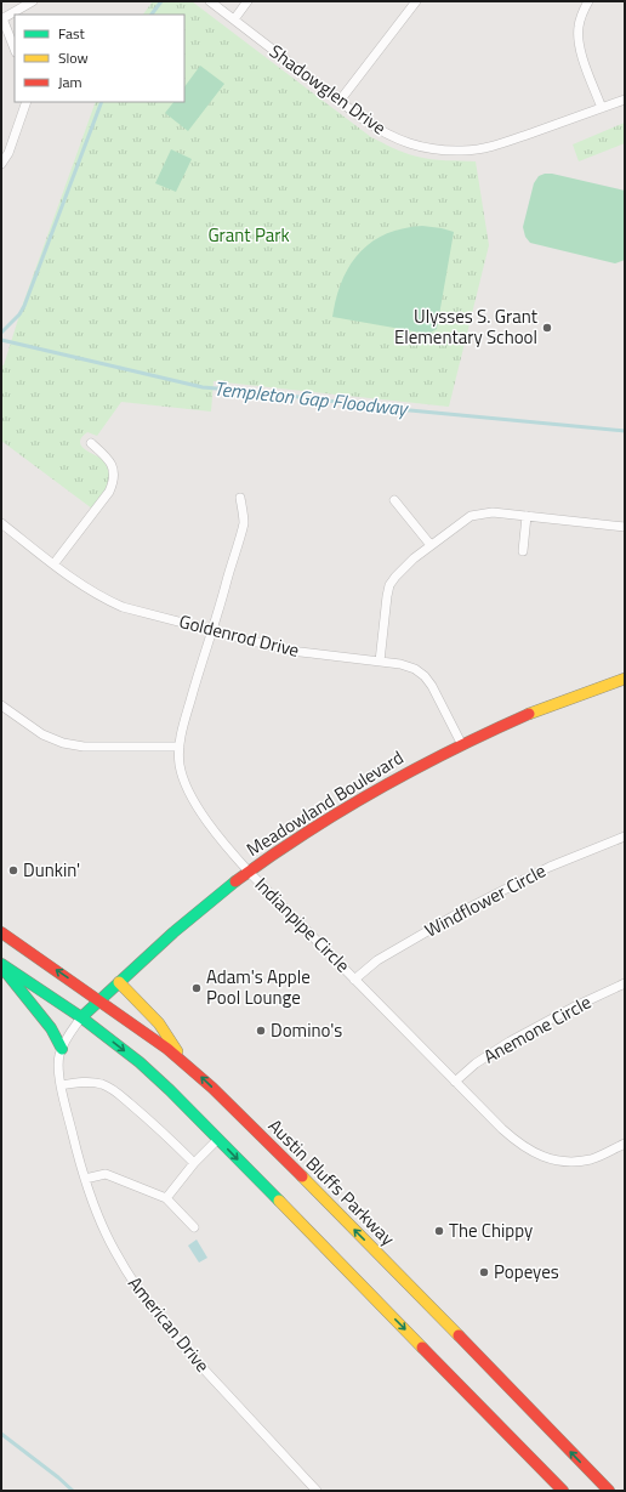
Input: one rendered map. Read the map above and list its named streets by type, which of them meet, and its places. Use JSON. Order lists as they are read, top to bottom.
{
  "streets": {
    "main road": ["Meadowland Boulevard", "Austin Bluffs Parkway"],
    "street": [
      "Shadowglen Drive",
      "Goldenrod Drive",
      "Windflower Circle",
      "Indianpipe Circle",
      "Anemone Circle",
      "American Drive"
    ]
  },
  "crossings": [
    ["Goldenrod Drive", "Meadowland Boulevard"],
    ["Goldenrod Drive", "Indianpipe Circle"],
    ["Meadowland Boulevard", "Indianpipe Circle"],
    ["Meadowland Boulevard", "Austin Bluffs Parkway"],
    ["Meadowland Boulevard", "American Drive"],
    ["Windflower Circle", "Indianpipe Circle"],
    ["Indianpipe Circle", "Anemone Circle"]
  ],
  "water": ["Templeton Gap Floodway"],
  "parks": ["Grant Park"],
  "places": [
    "Ulysses S. Grant Elementary School",
    "Dunkin'",
    "Adam's Apple Pool Lounge",
    "Domino's",
    "The Chippy",
    "Popeyes"
  ],
  "legend": ["Fast", "Slow", "Jam"]
}
